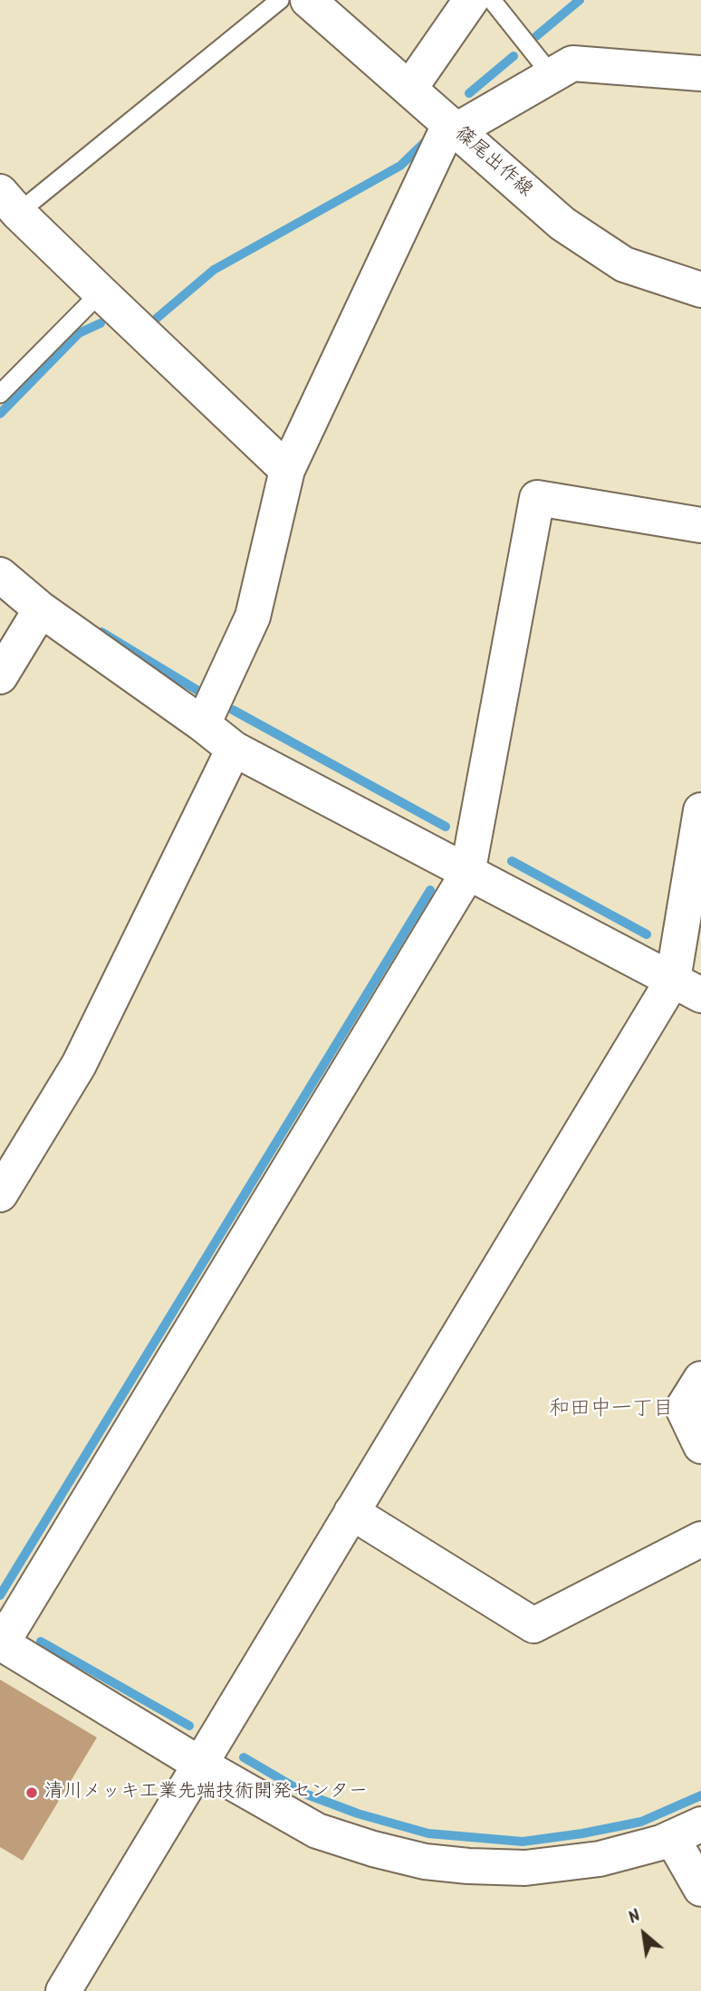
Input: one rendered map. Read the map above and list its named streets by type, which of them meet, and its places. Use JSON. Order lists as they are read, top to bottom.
{
  "streets": {
    "street": ["篠尾出作線"]
  },
  "districts": ["和田中一丁目"],
  "places": ["清川メッキ工業先端技術開発センター"],
  "north": "top left"
}
